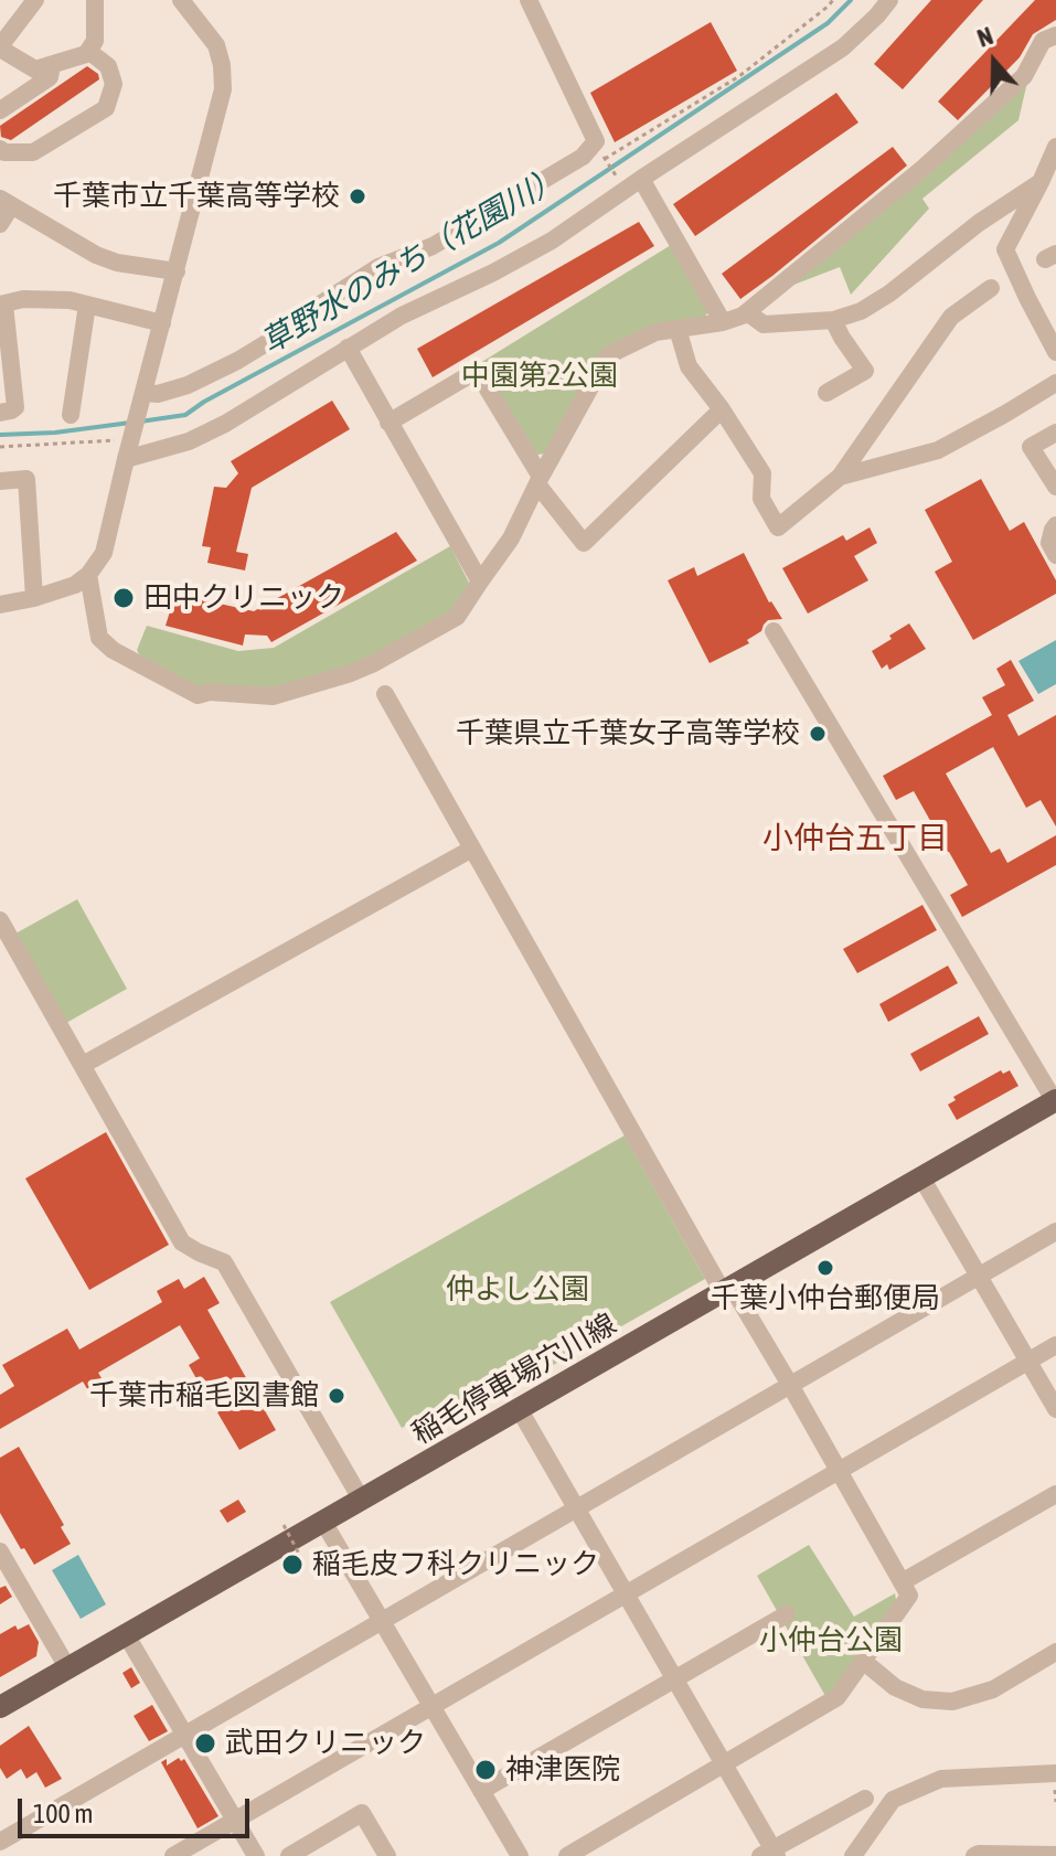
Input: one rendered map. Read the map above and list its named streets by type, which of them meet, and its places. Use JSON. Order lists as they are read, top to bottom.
{
  "streets": {
    "main road": ["稲毛停車場穴川線"]
  },
  "districts": ["小仲台五丁目"],
  "water": ["草野水のみち（花園川）"],
  "parks": ["中園第2公園", "仲よし公園", "小仲台公園"],
  "places": [
    "千葉市立千葉高等学校",
    "田中クリニック",
    "千葉県立千葉女子高等学校",
    "千葉小仲台郵便局",
    "千葉市稲毛図書館",
    "稲毛皮フ科クリニック",
    "武田クリニック",
    "神津医院"
  ],
  "scale_bar": "100 m",
  "north": "top"
}
